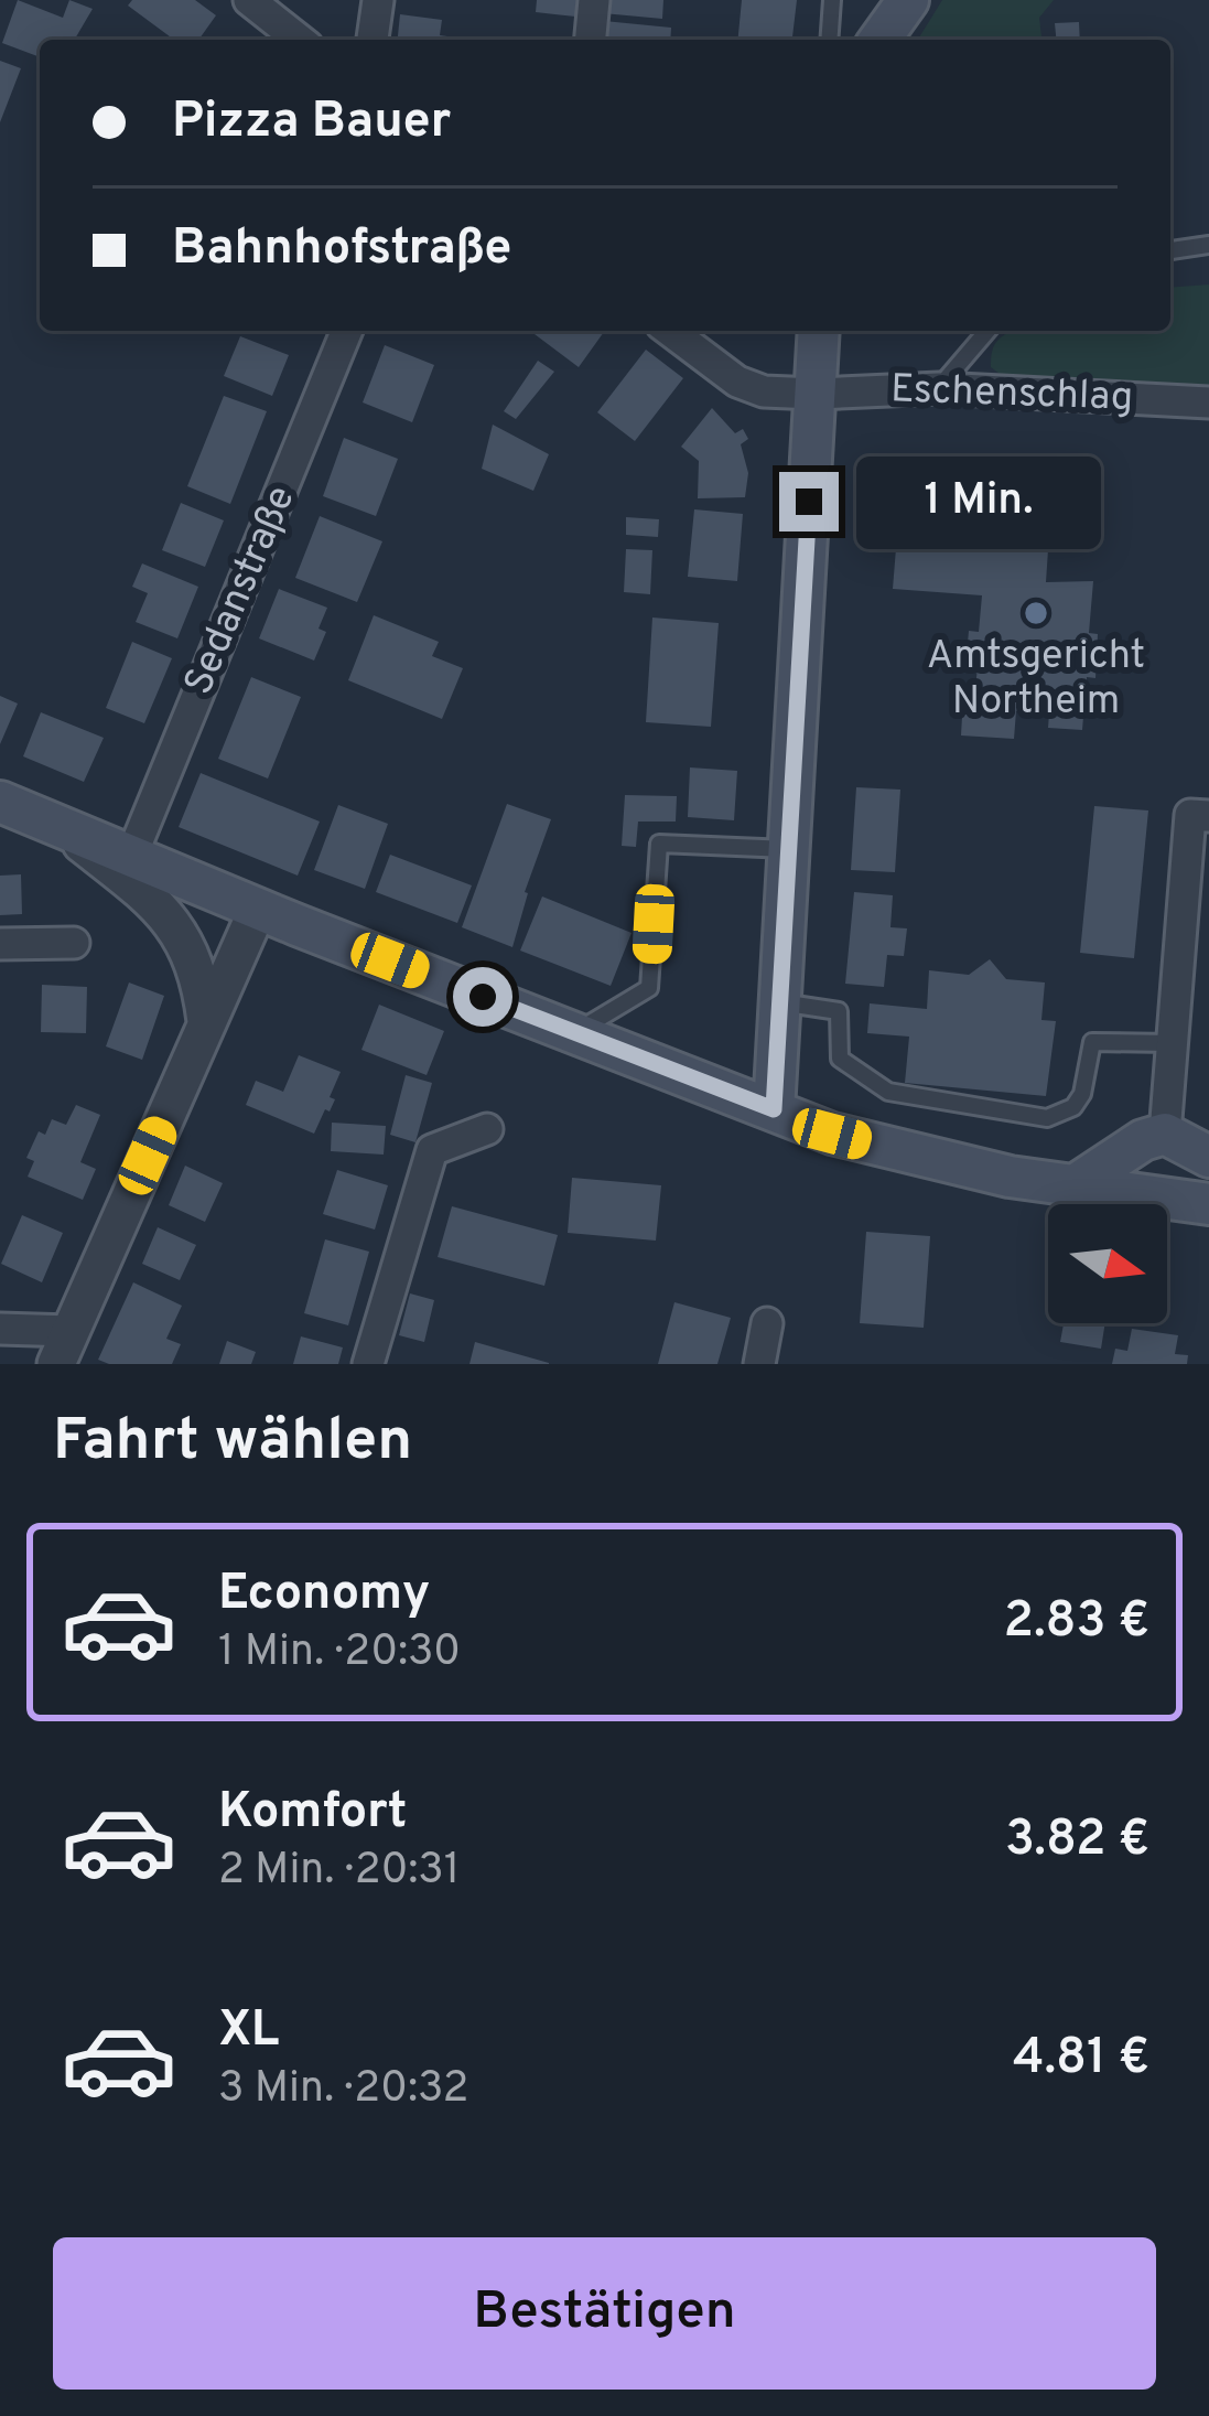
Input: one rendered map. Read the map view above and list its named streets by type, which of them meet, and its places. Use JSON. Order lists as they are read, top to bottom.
{
  "streets": {
    "street": ["Eschenschlag", "Sedanstraße"]
  },
  "places": ["Amtsgericht Northeim"],
  "north": "right",
  "page": {
    "banner": ["Pizza Bauer", "Bahnhofstraße"],
    "bubble": "1 Min.",
    "heading": "Fahrt wählen",
    "list": [
      {
        "name": "Economy",
        "note": "1 Min. · 20:30",
        "value": "2.83 €"
      },
      {
        "name": "Komfort",
        "note": "2 Min. · 20:31",
        "value": "3.82 €"
      },
      {
        "name": "XL",
        "note": "3 Min. · 20:32",
        "value": "4.81 €"
      }
    ],
    "buttons": "Bestätigen"
  }
}
